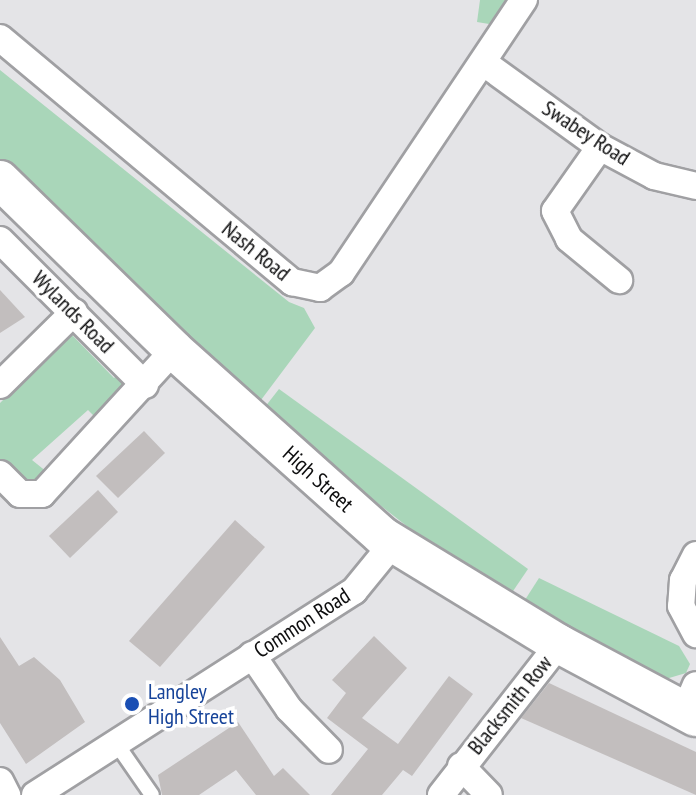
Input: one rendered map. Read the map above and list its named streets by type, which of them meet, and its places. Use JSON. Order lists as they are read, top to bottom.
{
  "streets": {
    "main road": ["High Street"],
    "street": [
      "Swabey Road",
      "Nash Road",
      "Wylands Road",
      "Common Road",
      "Blacksmith Row"
    ]
  },
  "crossings": [
    ["Swabey Road", "Nash Road"],
    ["High Street", "Common Road"],
    ["High Street", "Blacksmith Row"]
  ],
  "places": ["Langley High Street"]
}
